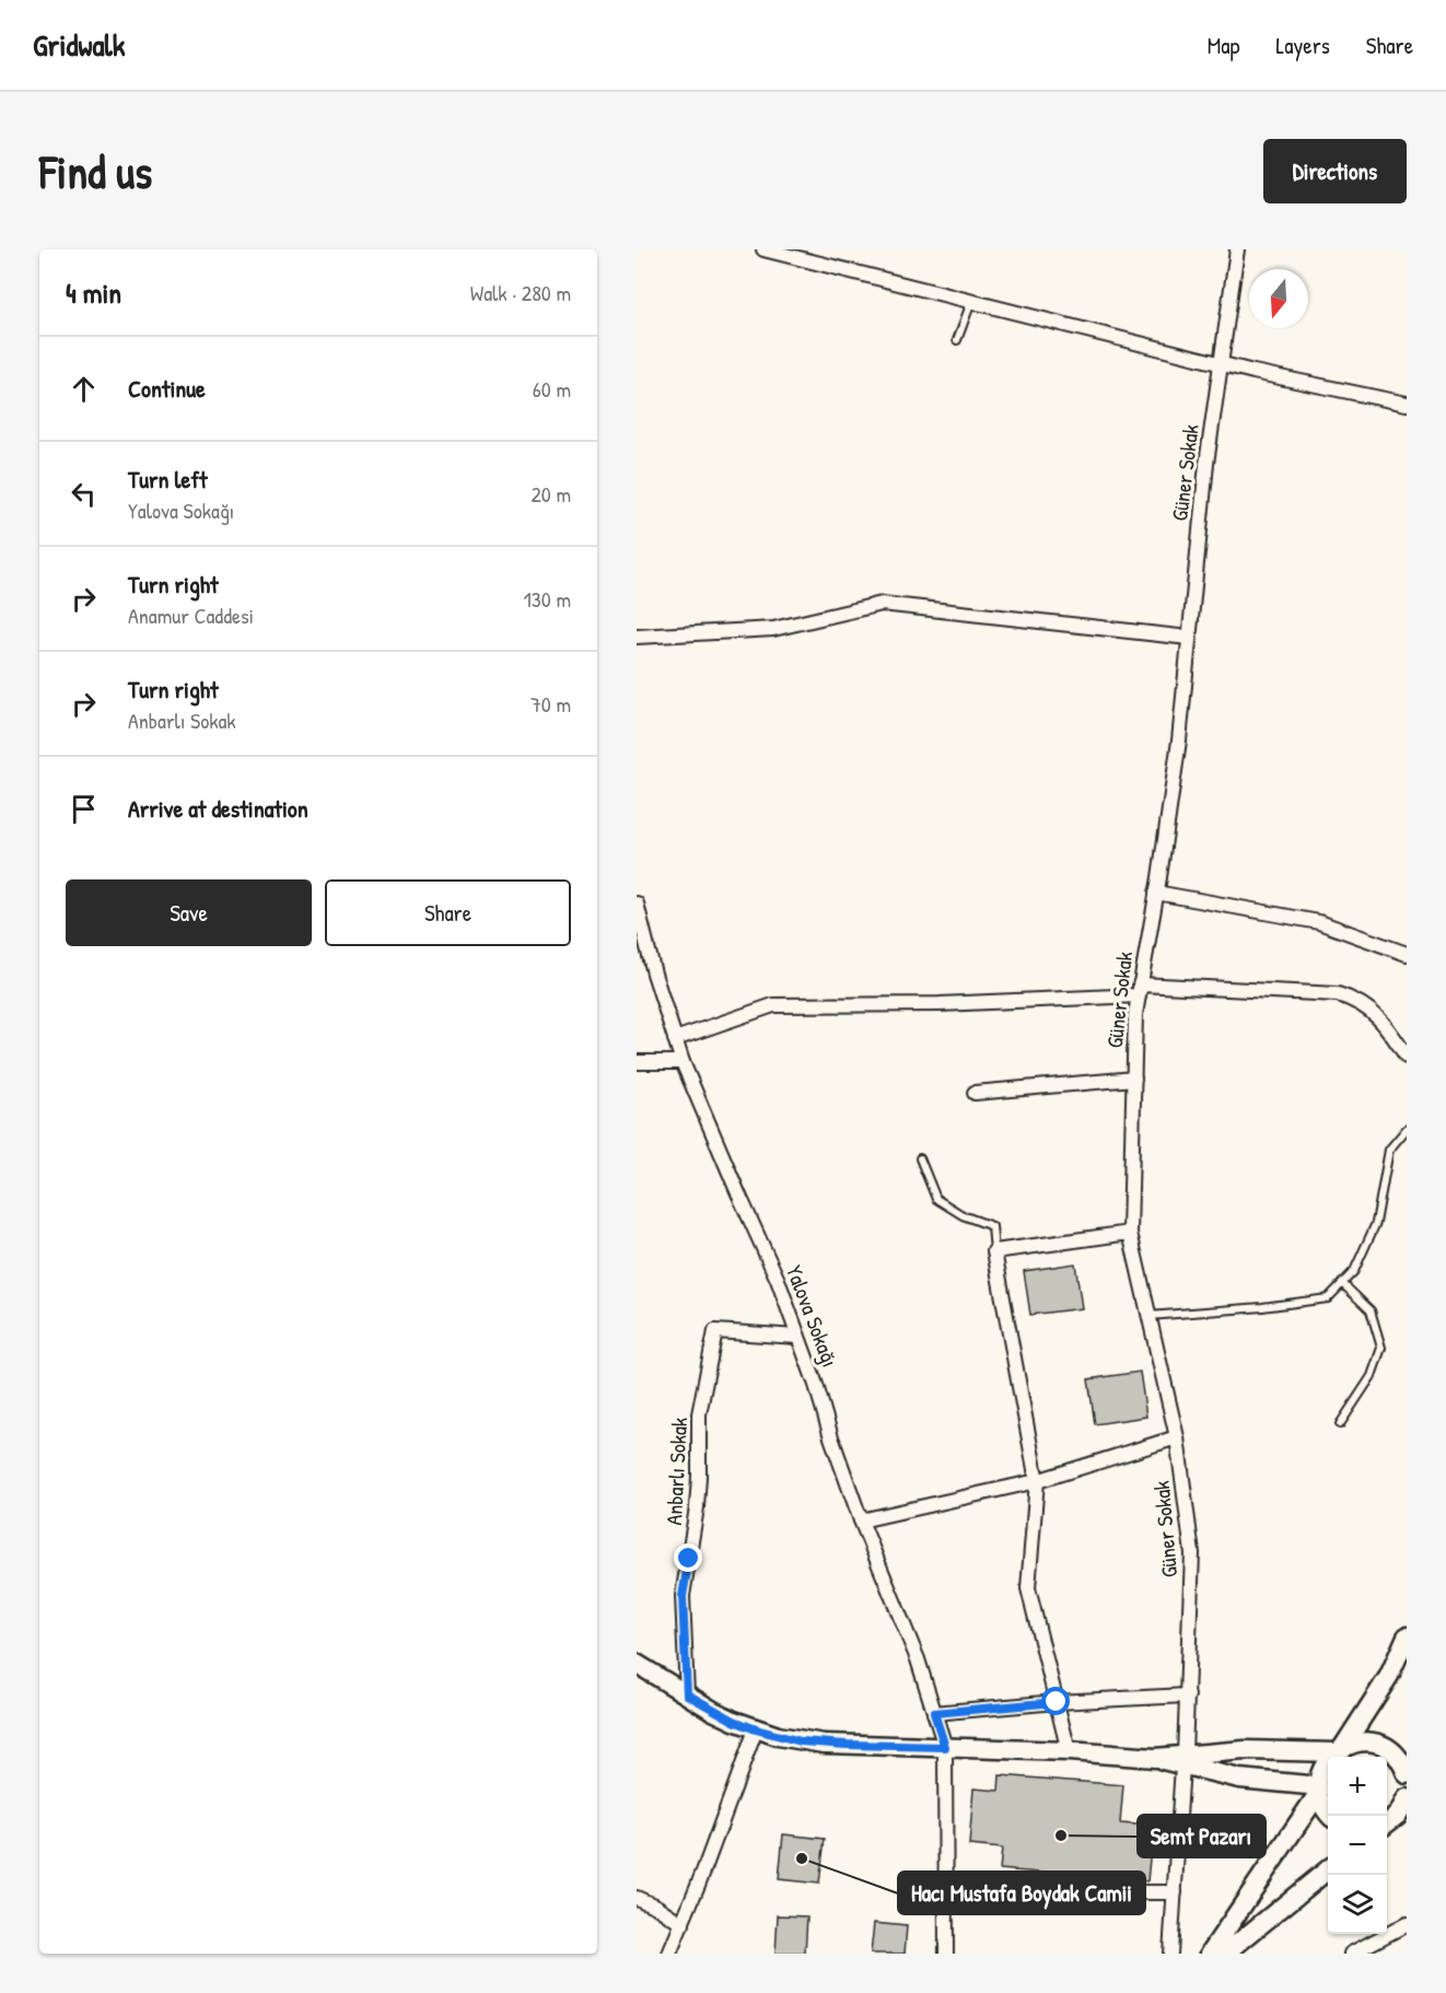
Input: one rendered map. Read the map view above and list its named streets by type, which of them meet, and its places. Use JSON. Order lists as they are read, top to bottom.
{
  "streets": {
    "street": ["Güner Sokak", "Yalova Sokağı", "Anbarlı Sokak"]
  },
  "crossings": [
    ["Yalova Sokağı", "Anbarlı Sokak"]
  ],
  "places": ["Semt Pazarı", "Hacı Mustafa Boydak Camii"],
  "north": "bottom",
  "page": {
    "header": "Gridwalk",
    "nav": ["Map", "Layers", "Share"],
    "buttons": [
      "Directions",
      ["Save", "Share"]
    ],
    "title": "Find us",
    "heading": ["4 min", "Walk · 280 m"],
    "list": [
      ["Continue", "60 m"],
      ["Turn left", "Yalova Sokağı", "20 m"],
      ["Turn right", "Anamur Caddesi", "130 m"],
      ["Turn right", "Anbarlı Sokak", "70 m"],
      "Arrive at destination"
    ],
    "map_buttons": ["+", "−"]
  }
}
